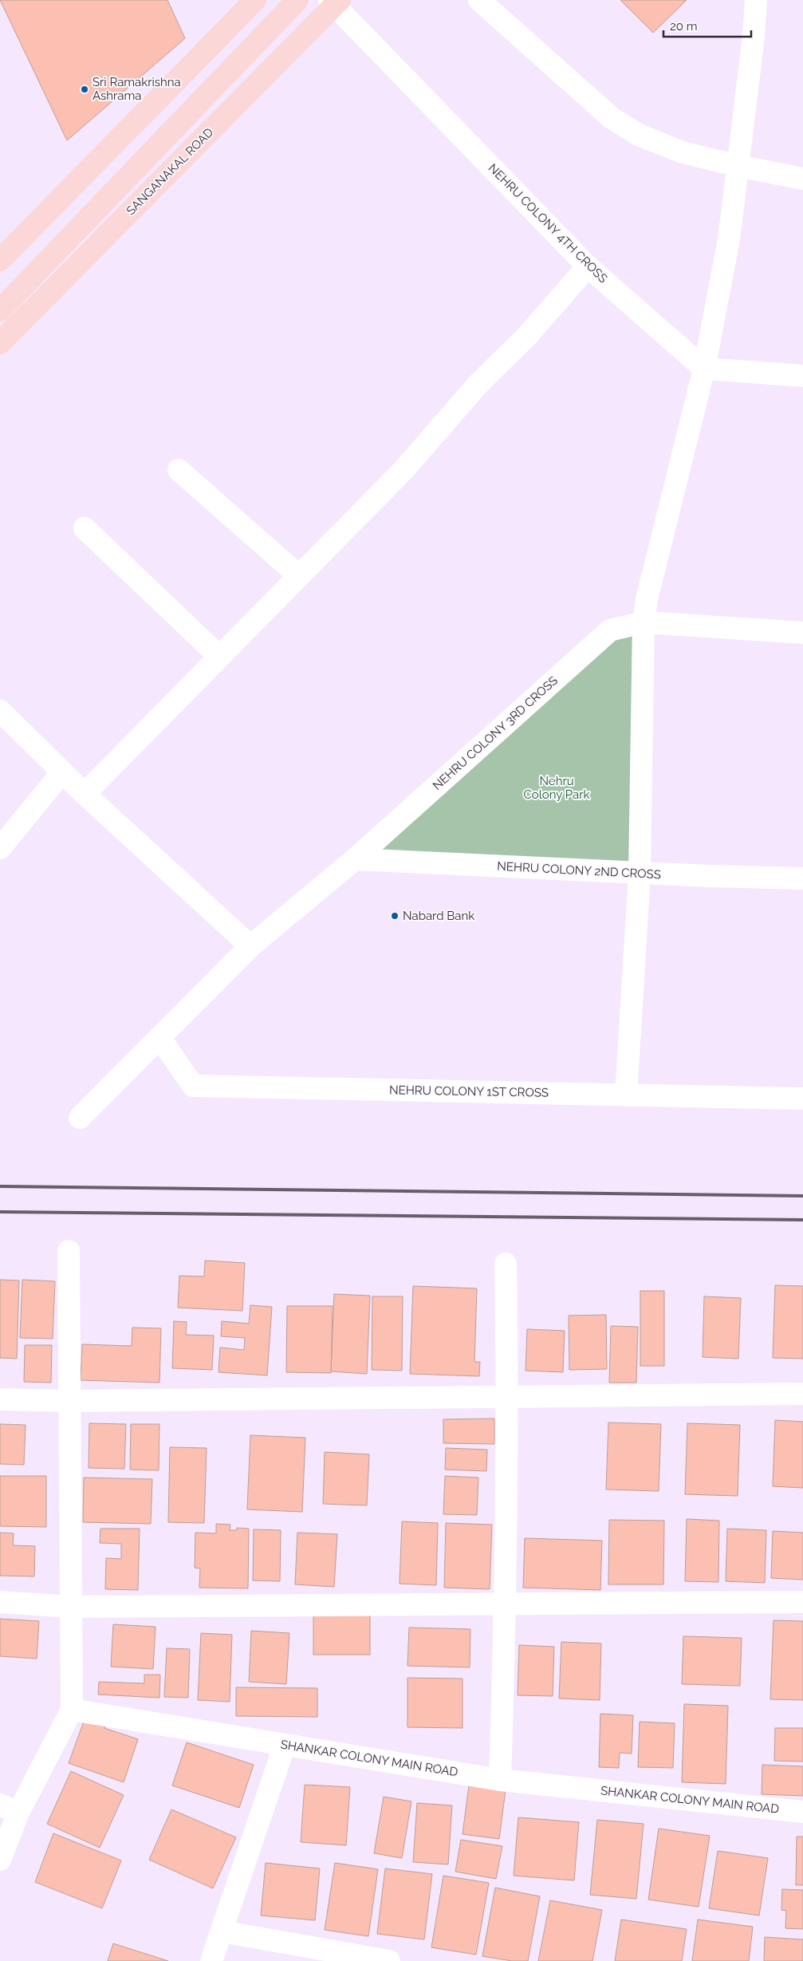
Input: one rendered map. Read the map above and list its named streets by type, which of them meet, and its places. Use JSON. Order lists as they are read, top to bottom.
{
  "streets": {
    "main road": ["SANGANAKAL ROAD"],
    "street": [
      "NEHRU COLONY 4TH CROSS",
      "NEHRU COLONY 3RD CROSS",
      "NEHRU COLONY 2ND CROSS",
      "NEHRU COLONY 1ST CROSS",
      "SHANKAR COLONY MAIN ROAD"
    ]
  },
  "crossings": [
    ["SANGANAKAL ROAD", "NEHRU COLONY 4TH CROSS"],
    ["NEHRU COLONY 3RD CROSS", "NEHRU COLONY 2ND CROSS"],
    ["NEHRU COLONY 3RD CROSS", "NEHRU COLONY 1ST CROSS"]
  ],
  "parks": ["Nehru Colony Park"],
  "places": ["Sri Ramakrishna Ashrama", "Nabard Bank"],
  "scale_bar": "20 m"
}
